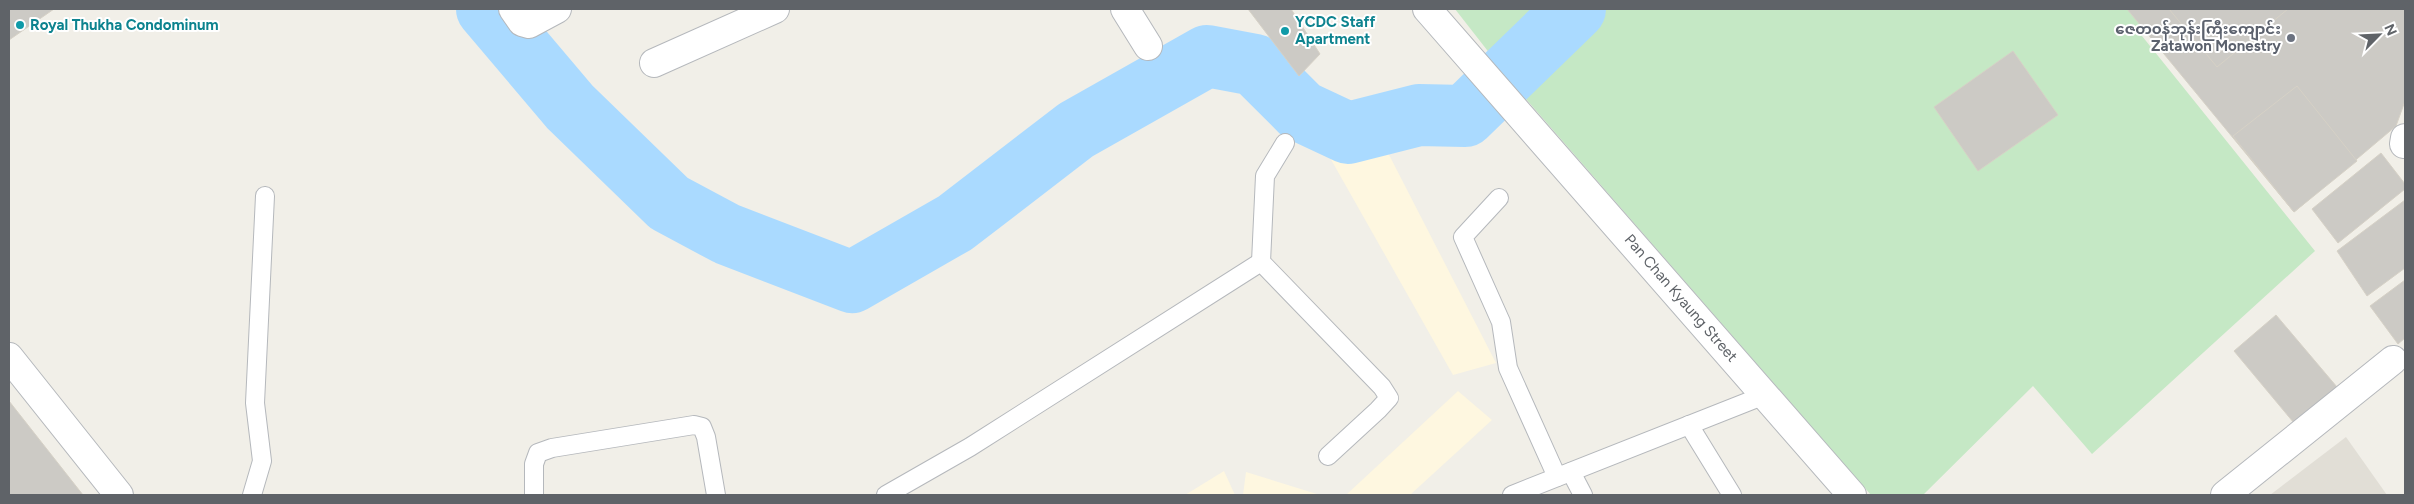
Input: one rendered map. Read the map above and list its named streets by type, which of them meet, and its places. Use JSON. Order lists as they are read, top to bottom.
{
  "streets": {
    "street": ["Pan Chan Kyaung Street"]
  },
  "places": ["Royal Thukha Condominum", "YCDC Staff Apartment", "ဇေတ၀န်ဘုန်းကြီးကျောင်း Zatawon Monestry"],
  "north": "top right"
}
